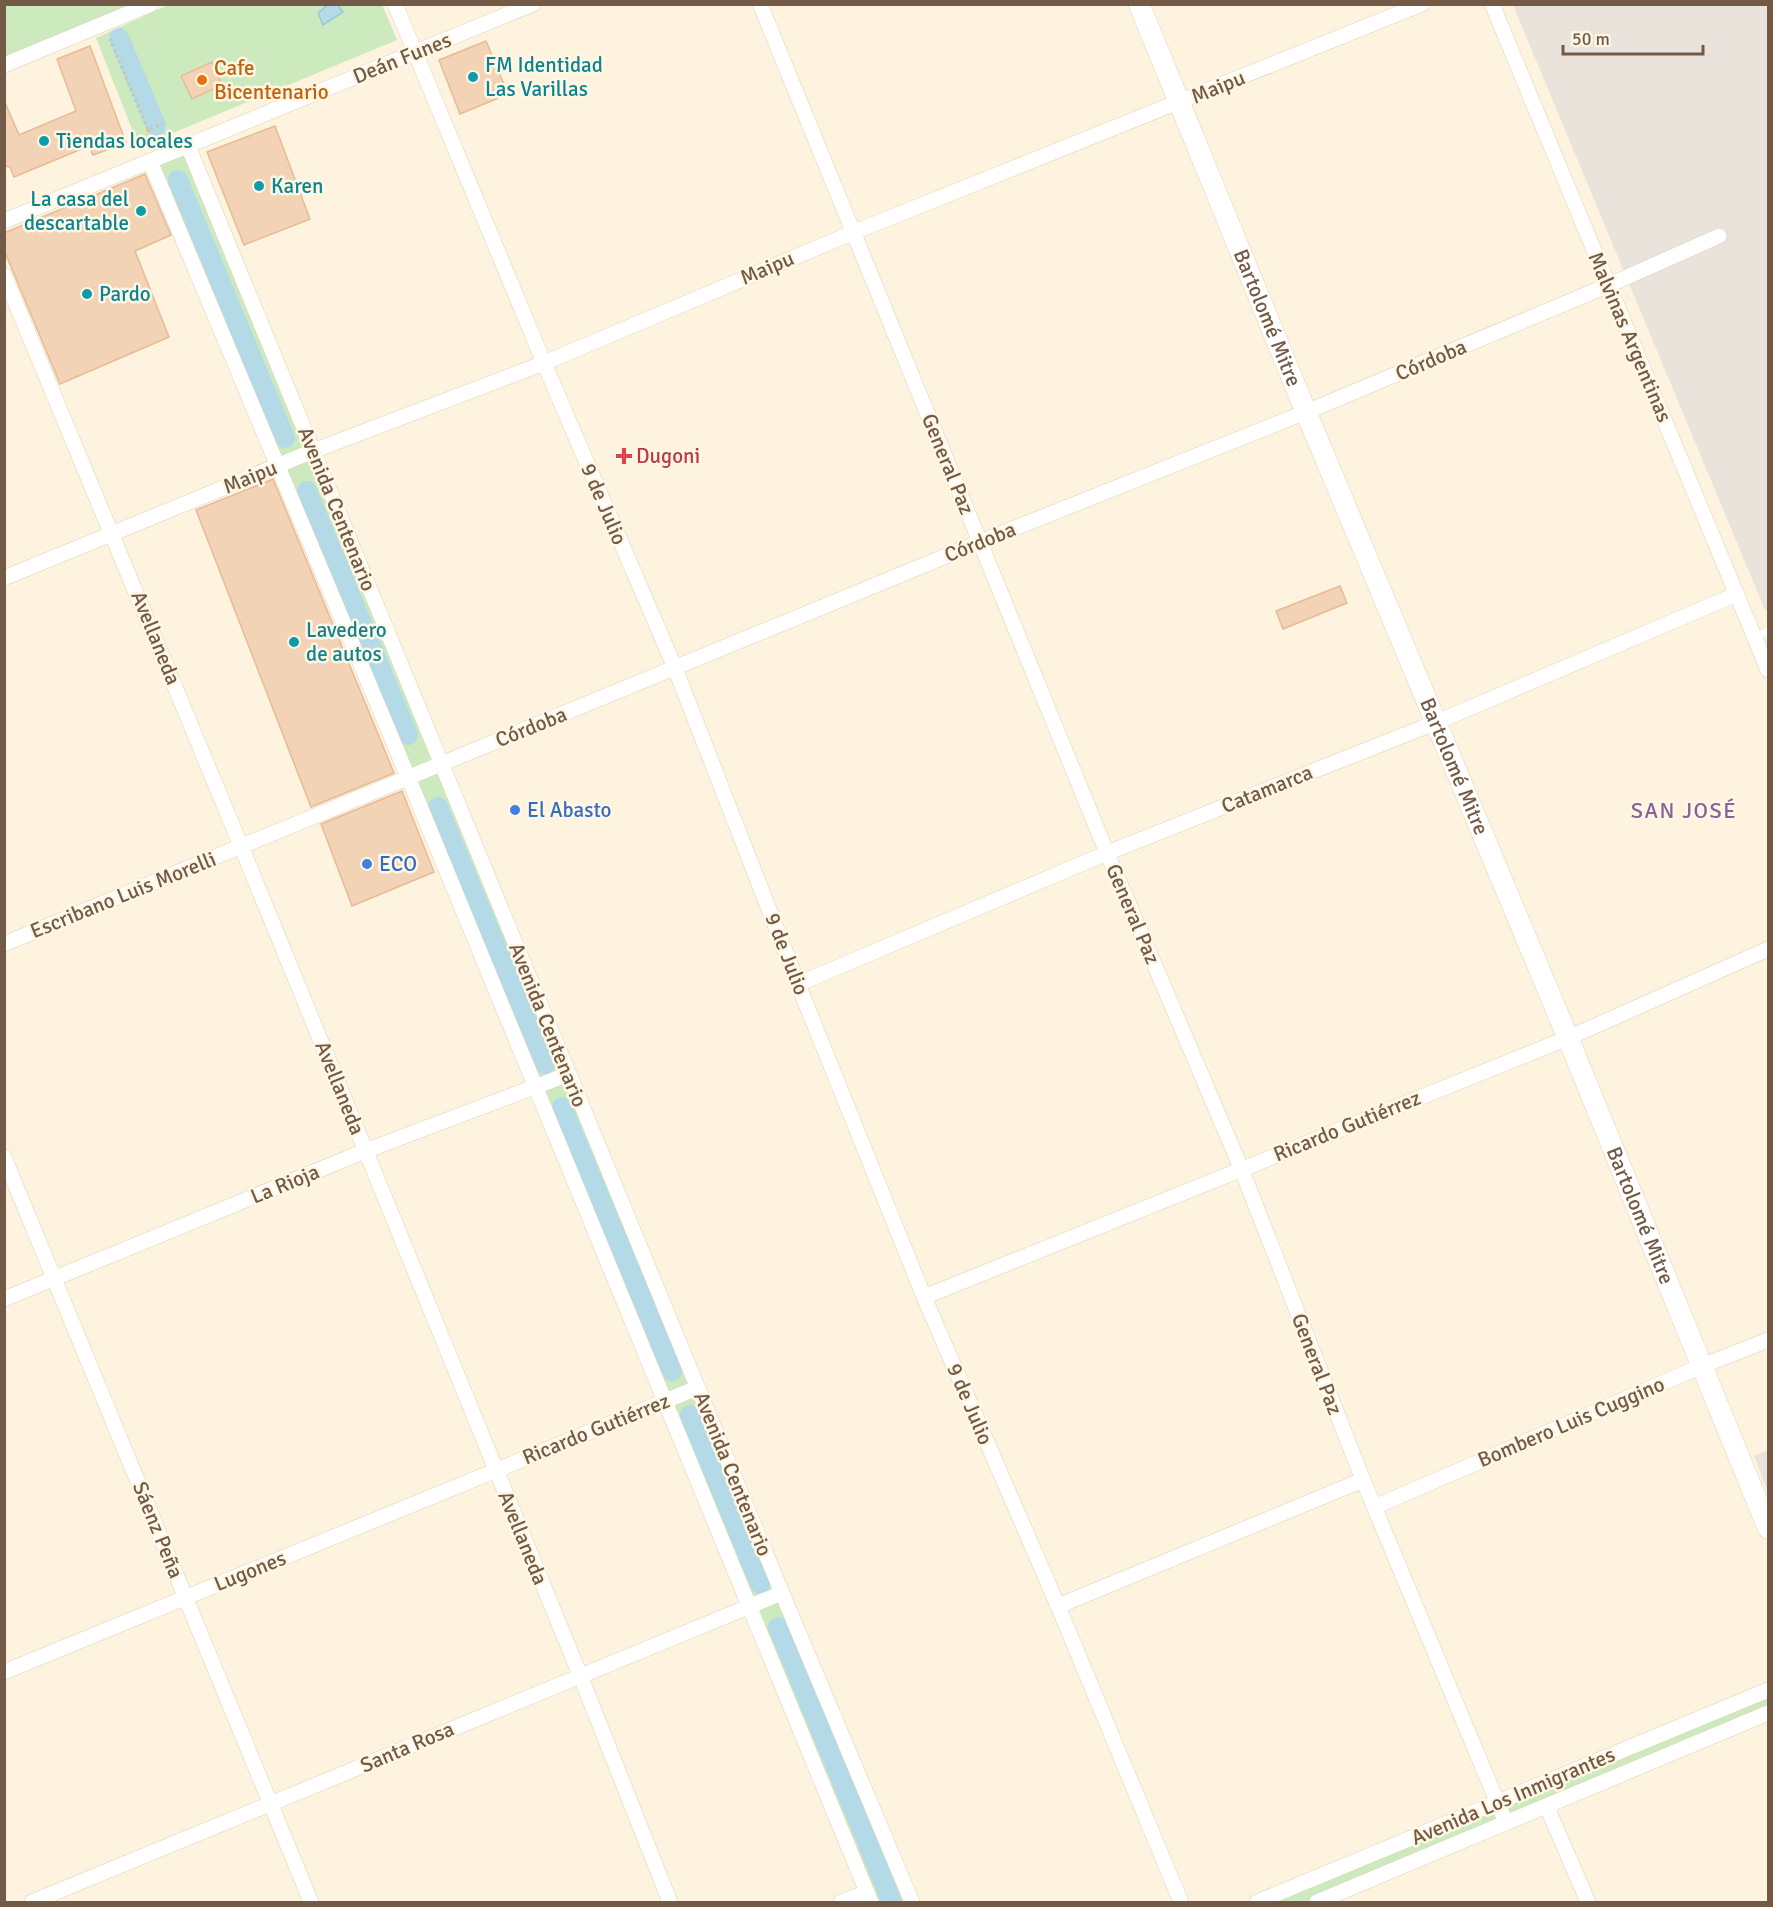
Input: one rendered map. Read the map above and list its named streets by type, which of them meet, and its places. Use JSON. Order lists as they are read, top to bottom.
{
  "streets": {
    "main road": ["Bartolomé Mitre"],
    "street": [
      "Deán Funes",
      "Maipu",
      "Malvinas Argentinas",
      "Córdoba",
      "General Paz",
      "9 de Julio",
      "Avenida Centenario",
      "Avellaneda",
      "Catamarca",
      "Escribano Luis Morelli",
      "Ricardo Gutiérrez",
      "La Rioja",
      "Bombero Luis Cuggino",
      "Sáenz Peña",
      "Lugones",
      "Santa Rosa",
      "Avenida Los Inmigrantes"
    ]
  },
  "crossings": [
    ["Deán Funes", "9 de Julio"],
    ["Deán Funes", "Avenida Centenario"],
    ["Maipu", "Bartolomé Mitre"],
    ["Maipu", "General Paz"],
    ["Maipu", "9 de Julio"],
    ["Maipu", "Avenida Centenario"],
    ["Maipu", "Avellaneda"],
    ["Bartolomé Mitre", "Córdoba"],
    ["Bartolomé Mitre", "Catamarca"],
    ["Bartolomé Mitre", "Ricardo Gutiérrez"],
    ["Bartolomé Mitre", "Bombero Luis Cuggino"],
    ["Malvinas Argentinas", "Córdoba"],
    ["Malvinas Argentinas", "Catamarca"],
    ["Córdoba", "General Paz"],
    ["Córdoba", "9 de Julio"],
    ["Córdoba", "Avenida Centenario"],
    ["Córdoba", "Avellaneda"],
    ["Córdoba", "Escribano Luis Morelli"],
    ["General Paz", "Catamarca"],
    ["General Paz", "Ricardo Gutiérrez"],
    ["General Paz", "Bombero Luis Cuggino"],
    ["General Paz", "Avenida Los Inmigrantes"],
    ["9 de Julio", "Catamarca"],
    ["9 de Julio", "Ricardo Gutiérrez"],
    ["Avenida Centenario", "Ricardo Gutiérrez"],
    ["Avenida Centenario", "La Rioja"],
    ["Avenida Centenario", "Santa Rosa"],
    ["Avellaneda", "Escribano Luis Morelli"],
    ["Avellaneda", "Ricardo Gutiérrez"],
    ["Avellaneda", "La Rioja"],
    ["Avellaneda", "Lugones"],
    ["Avellaneda", "Santa Rosa"],
    ["Ricardo Gutiérrez", "Lugones"],
    ["La Rioja", "Sáenz Peña"],
    ["Sáenz Peña", "Lugones"],
    ["Sáenz Peña", "Santa Rosa"]
  ],
  "districts": ["SAN JOSÉ"],
  "places": {
    "other": [
      "FM Identidad Las Varillas",
      "Cafe Bicentenario",
      "Tiendas locales",
      "Karen",
      "La casa del descartable",
      "Pardo",
      "Lavedero de autos",
      "El Abasto",
      "ECO"
    ],
    "health": ["Dugoni"]
  },
  "scale_bar": "50 m"
}
